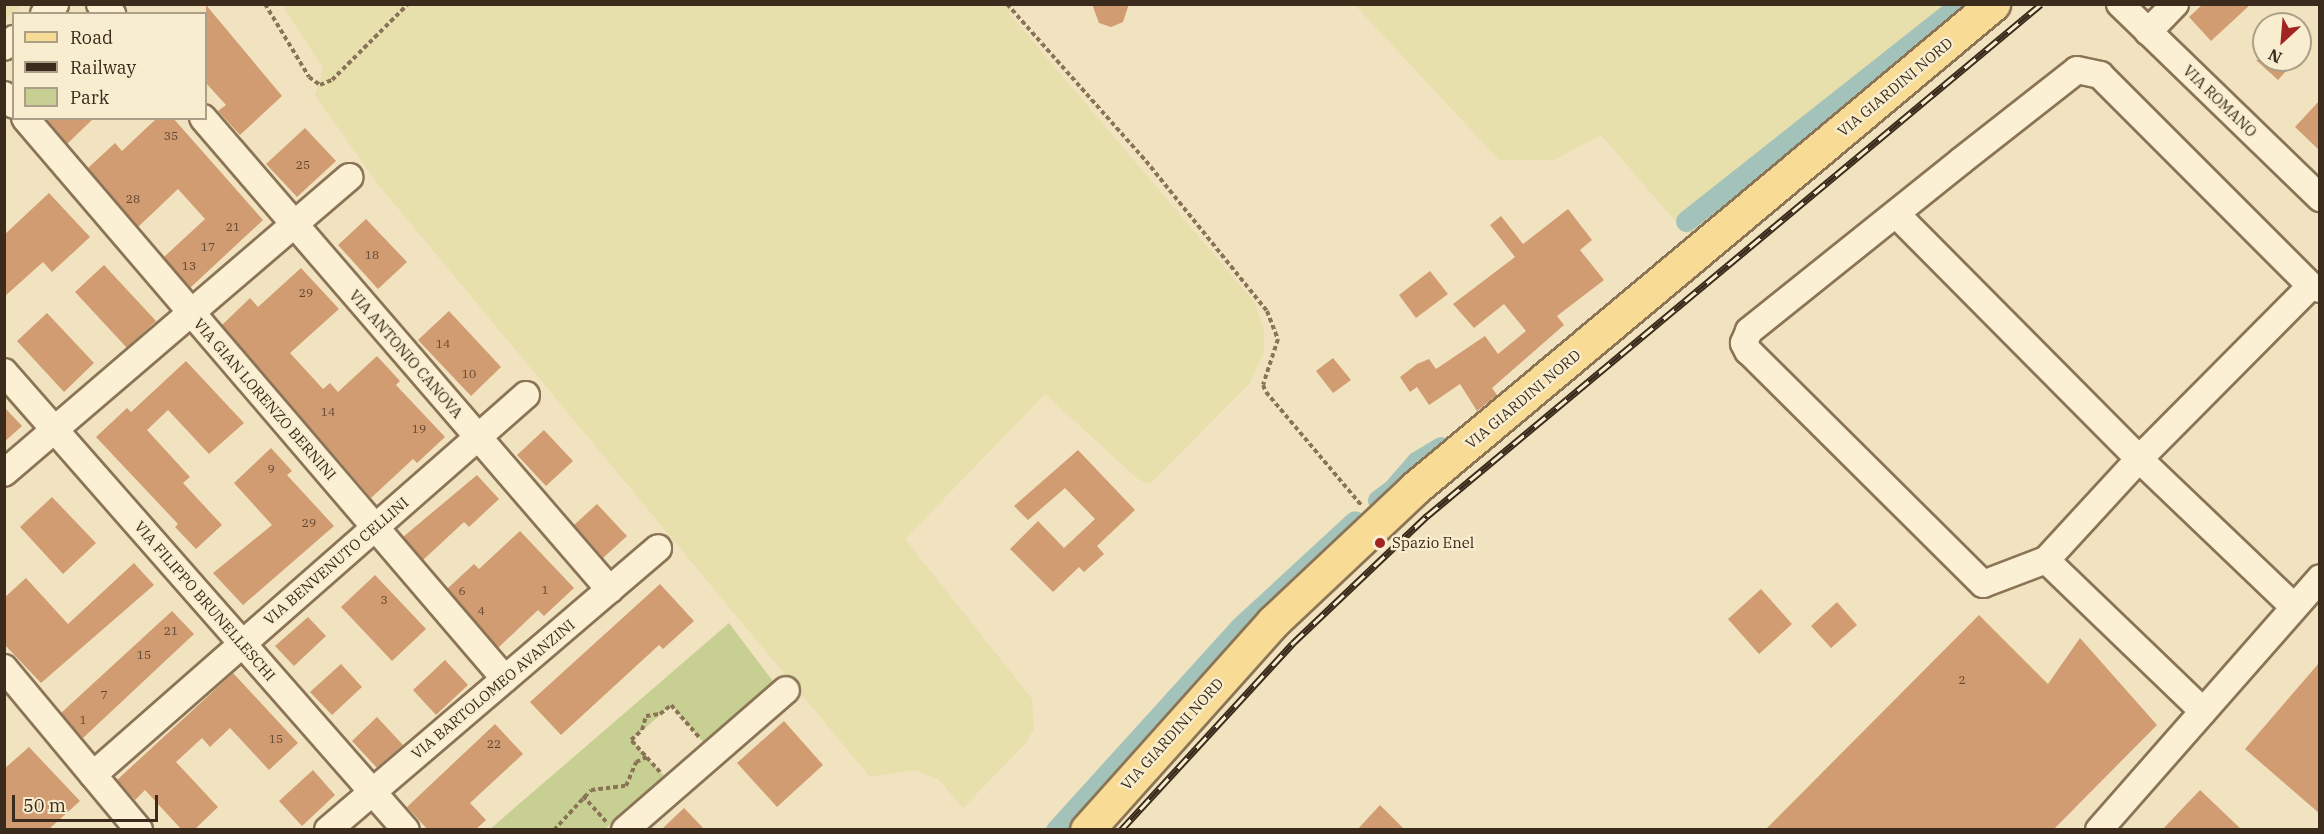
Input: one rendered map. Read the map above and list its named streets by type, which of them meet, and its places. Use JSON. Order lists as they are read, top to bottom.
{
  "streets": {
    "main road": ["VIA GIARDINI NORD"],
    "street": [
      "VIA ROMANO",
      "VIA ANTONIO CANOVA",
      "VIA GIAN LORENZO BERNINI",
      "VIA BENVENUTO CELLINI",
      "VIA FILIPPO BRUNELLESCHI",
      "VIA BARTOLOMEO AVANZINI"
    ]
  },
  "crossings": [
    ["VIA ANTONIO CANOVA", "VIA BENVENUTO CELLINI"],
    ["VIA ANTONIO CANOVA", "VIA BARTOLOMEO AVANZINI"],
    ["VIA GIAN LORENZO BERNINI", "VIA BENVENUTO CELLINI"],
    ["VIA GIAN LORENZO BERNINI", "VIA BARTOLOMEO AVANZINI"],
    ["VIA BENVENUTO CELLINI", "VIA FILIPPO BRUNELLESCHI"],
    ["VIA FILIPPO BRUNELLESCHI", "VIA BARTOLOMEO AVANZINI"]
  ],
  "places": ["Spazio Enel"],
  "house_numbers": [
    "35",
    "25",
    "28",
    "21",
    "17",
    "18",
    "13",
    "29",
    "14",
    "10",
    "14",
    "19",
    "9",
    "29",
    "1",
    "6",
    "3",
    "4",
    "21",
    "15",
    "2",
    "7",
    "1",
    "15",
    "22"
  ],
  "legend": ["Road", "Railway", "Park"],
  "scale_bar": "50 m",
  "north": "bottom left"
}
